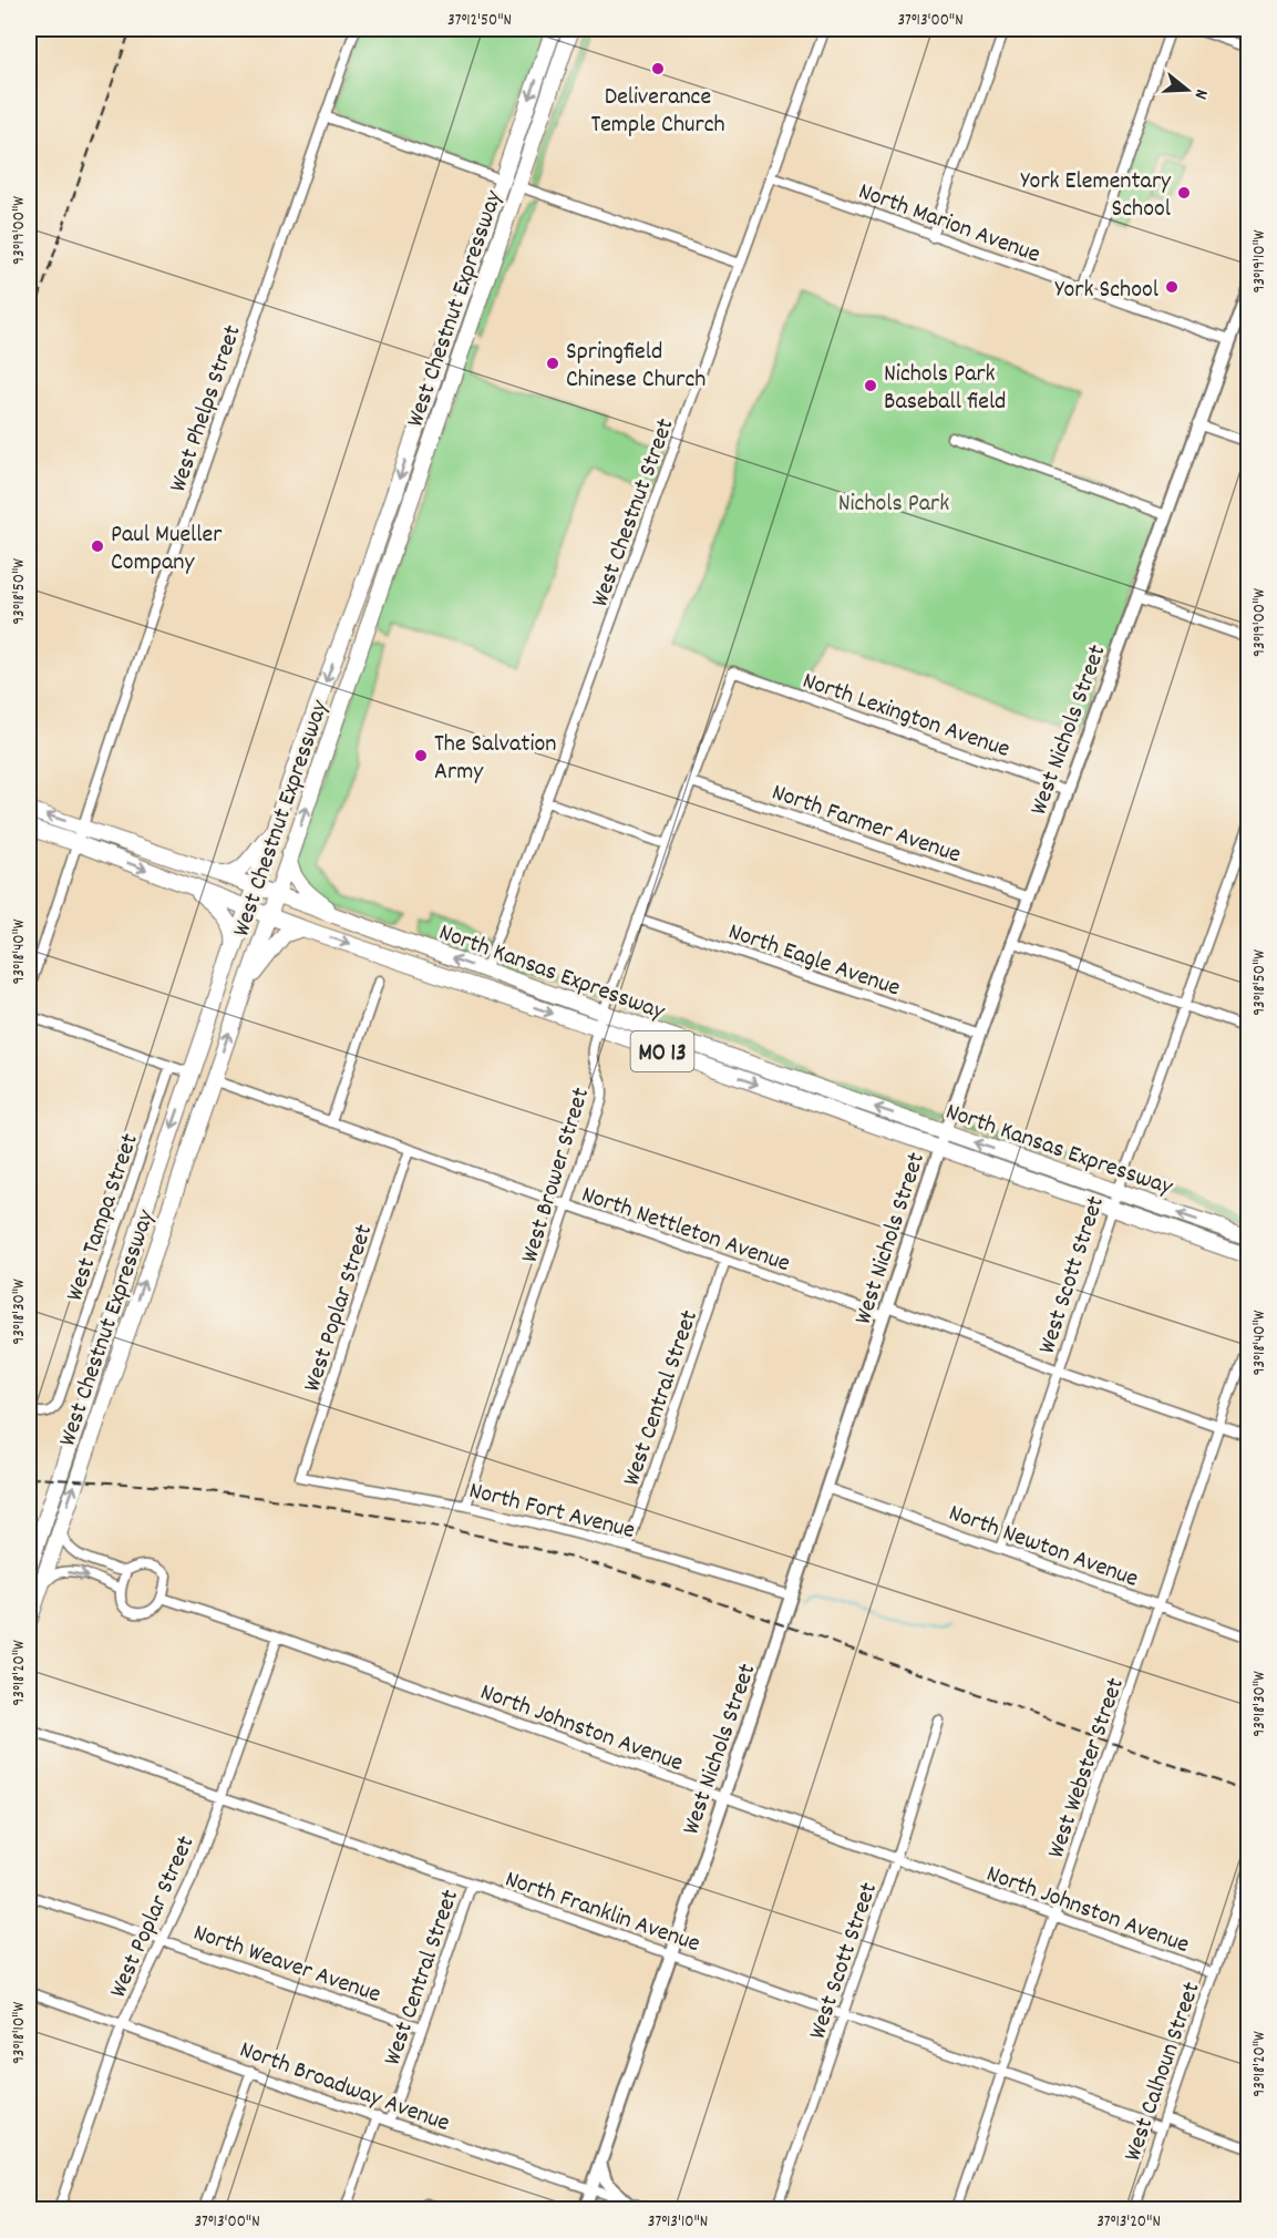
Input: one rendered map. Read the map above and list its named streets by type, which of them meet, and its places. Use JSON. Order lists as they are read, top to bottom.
{
  "streets": {
    "main road": ["West Chestnut Expressway", "North Kansas Expressway", "MO 13"],
    "street": [
      "North Marion Avenue",
      "West Phelps Street",
      "West Chestnut Street",
      "North Lexington Avenue",
      "West Nichols Street",
      "North Farmer Avenue",
      "North Eagle Avenue",
      "West Brower Street",
      "West Tampa Street",
      "North Nettleton Avenue",
      "West Scott Street",
      "West Poplar Street",
      "West Central Street",
      "North Fort Avenue",
      "North Newton Avenue",
      "North Johnston Avenue",
      "West Webster Street",
      "North Franklin Avenue",
      "North Weaver Avenue",
      "West Calhoun Street",
      "North Broadway Avenue"
    ]
  },
  "crossings": [
    ["North Marion Avenue", "West Chestnut Street"],
    ["North Marion Avenue", "West Nichols Street"],
    ["West Chestnut Expressway", "North Kansas Expressway"],
    ["West Chestnut Expressway", "North Nettleton Avenue"],
    ["West Phelps Street", "North Kansas Expressway"],
    ["West Chestnut Street", "North Kansas Expressway"],
    ["North Lexington Avenue", "West Nichols Street"],
    ["North Lexington Avenue", "West Brower Street"],
    ["West Nichols Street", "North Farmer Avenue"],
    ["West Nichols Street", "North Eagle Avenue"],
    ["West Nichols Street", "North Kansas Expressway"],
    ["West Nichols Street", "North Nettleton Avenue"],
    ["West Nichols Street", "North Fort Avenue"],
    ["West Nichols Street", "North Newton Avenue"],
    ["West Nichols Street", "North Johnston Avenue"],
    ["West Nichols Street", "North Franklin Avenue"],
    ["West Nichols Street", "North Broadway Avenue"],
    ["North Farmer Avenue", "West Brower Street"],
    ["North Eagle Avenue", "West Brower Street"],
    ["North Kansas Expressway", "West Brower Street"],
    ["North Kansas Expressway", "West Scott Street"],
    ["West Brower Street", "North Nettleton Avenue"],
    ["West Brower Street", "North Fort Avenue"],
    ["North Nettleton Avenue", "West Scott Street"],
    ["North Nettleton Avenue", "West Poplar Street"],
    ["North Nettleton Avenue", "West Central Street"],
    ["North Nettleton Avenue", "West Webster Street"],
    ["West Scott Street", "North Newton Avenue"],
    ["West Scott Street", "North Johnston Avenue"],
    ["West Scott Street", "North Franklin Avenue"],
    ["West Poplar Street", "North Fort Avenue"],
    ["West Poplar Street", "North Johnston Avenue"],
    ["West Poplar Street", "North Franklin Avenue"],
    ["West Poplar Street", "North Weaver Avenue"],
    ["West Poplar Street", "North Broadway Avenue"],
    ["West Central Street", "North Fort Avenue"],
    ["West Central Street", "North Franklin Avenue"],
    ["West Central Street", "North Weaver Avenue"],
    ["West Central Street", "North Broadway Avenue"],
    ["North Newton Avenue", "West Webster Street"],
    ["North Johnston Avenue", "West Webster Street"],
    ["North Johnston Avenue", "West Calhoun Street"],
    ["West Webster Street", "North Franklin Avenue"],
    ["North Franklin Avenue", "West Calhoun Street"]
  ],
  "parks": ["Nichols Park"],
  "places": [
    "Deliverance Temple Church",
    "York Elementary School",
    "York School",
    "Springfield Chinese Church",
    "Nichols Park Baseball field",
    "Paul Mueller Company",
    "The Salvation Army"
  ],
  "north": "right",
  "coordinates": [
    "37°12'50\"N",
    "37°13'00\"N",
    "93°19'00\"W",
    "93°19'10\"W",
    "93°18'50\"W",
    "93°18'40\"W",
    "93°18'30\"W",
    "93°18'20\"W",
    "93°18'10\"W",
    "37°13'10\"N",
    "37°13'20\"N"
  ]
}
